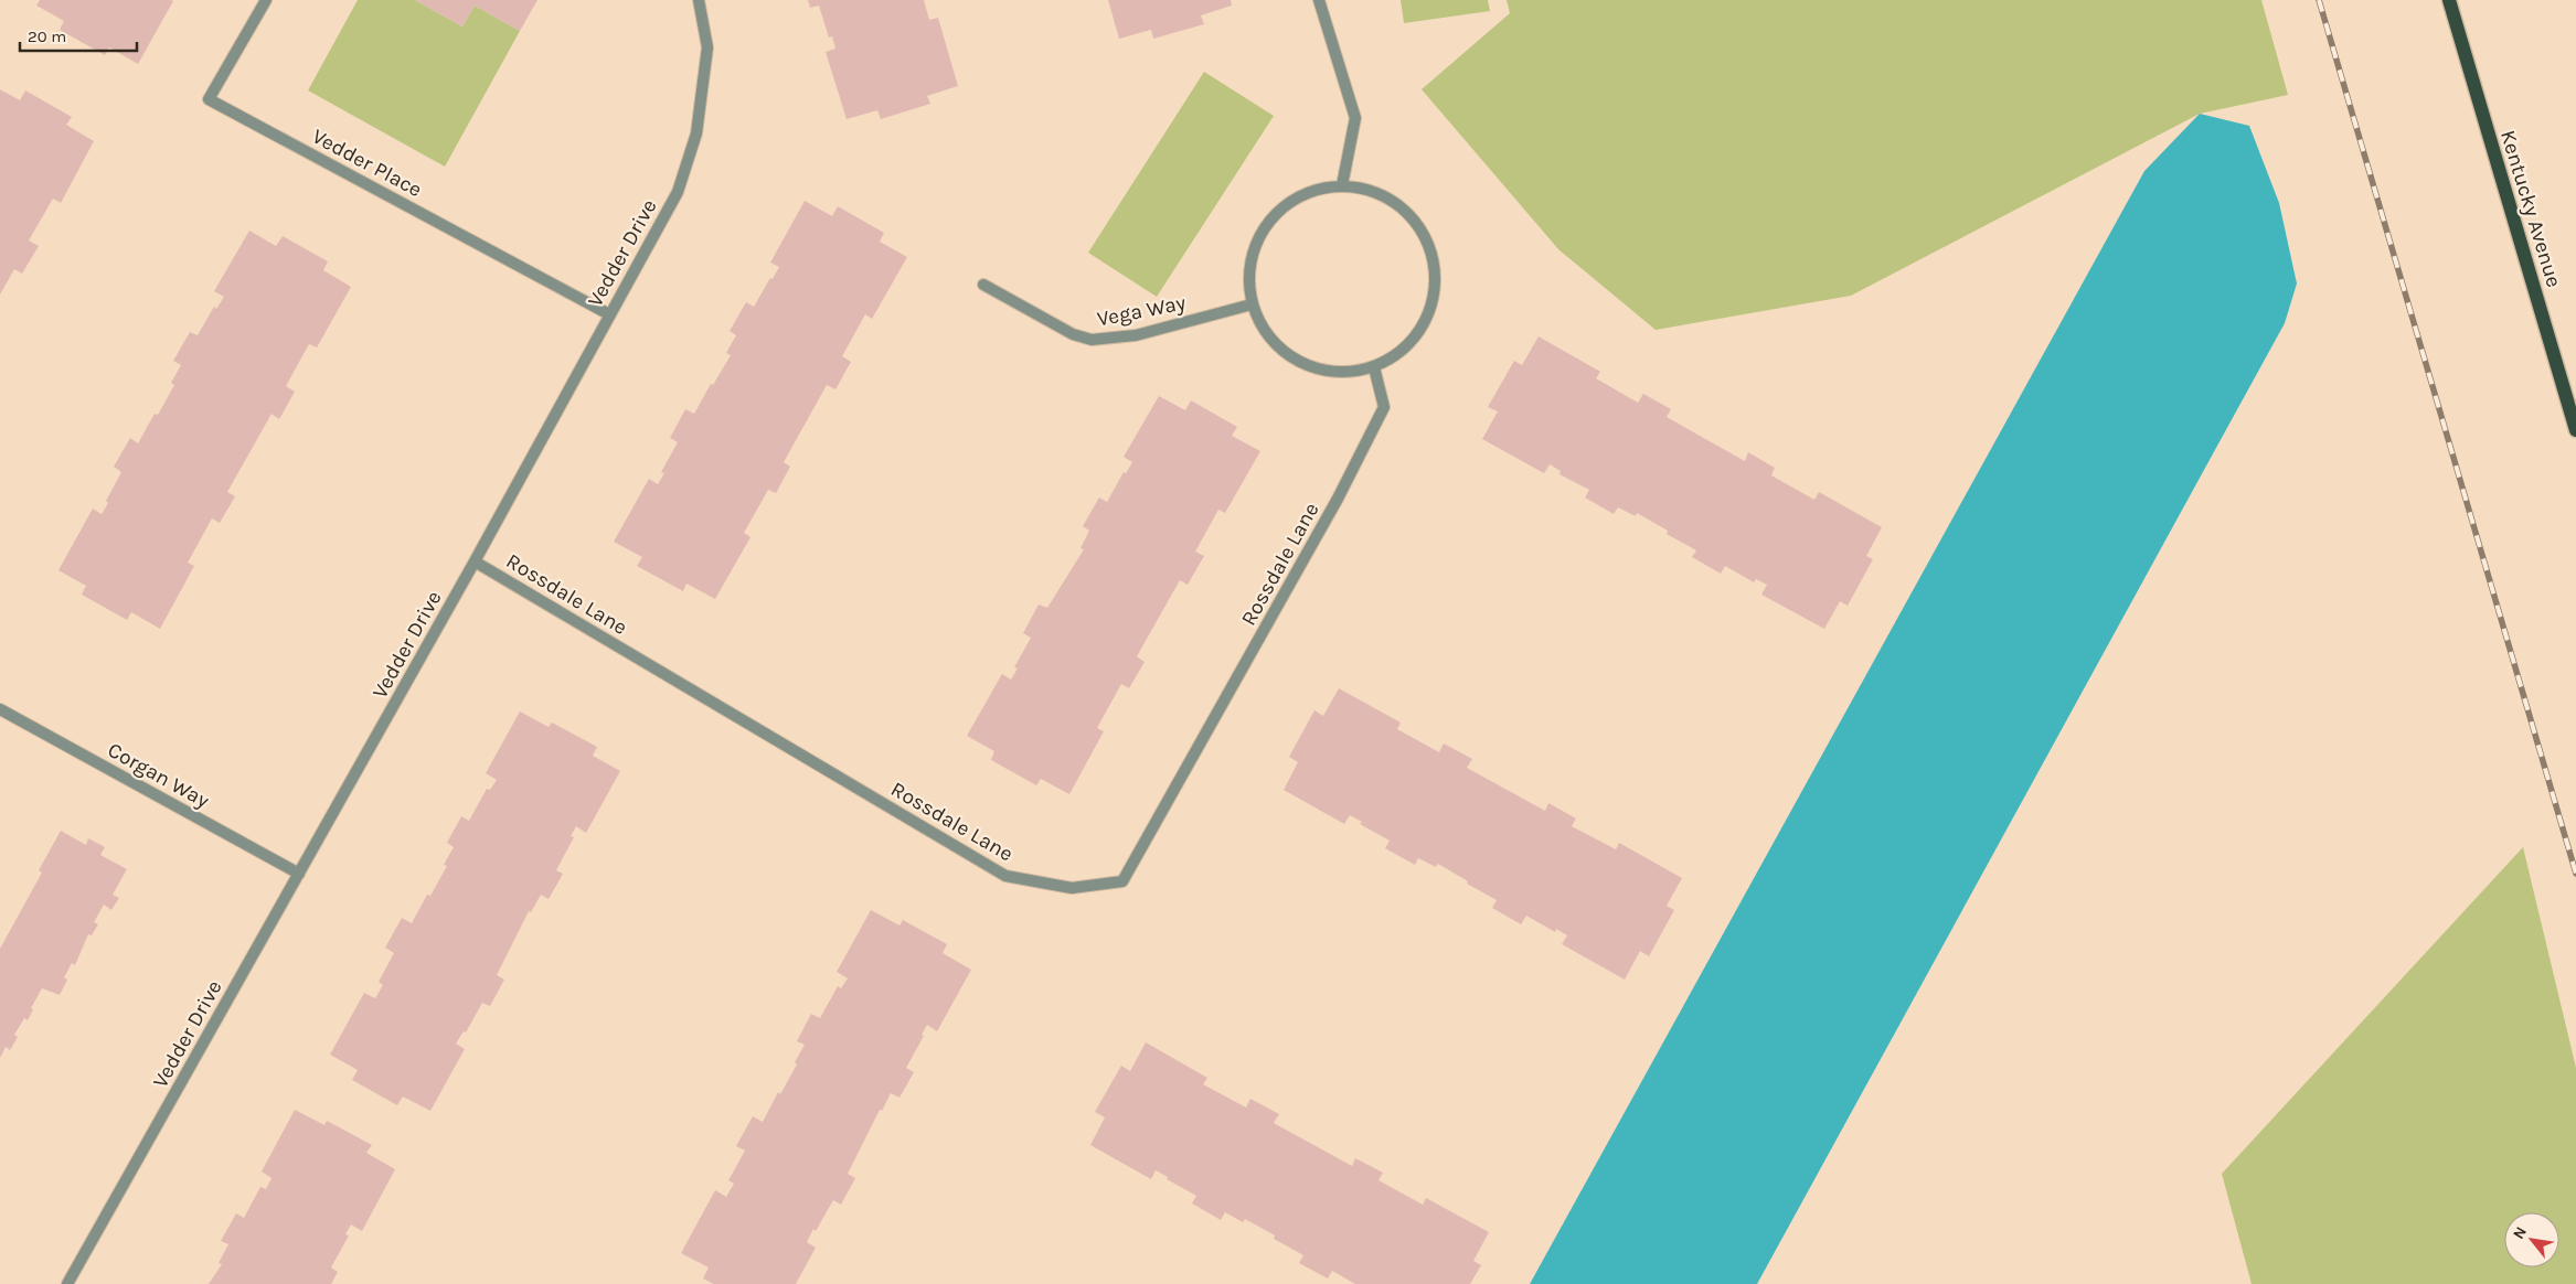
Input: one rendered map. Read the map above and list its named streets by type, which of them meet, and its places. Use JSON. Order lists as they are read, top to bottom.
{
  "streets": {
    "main road": ["Kentucky Avenue"],
    "street": [
      "Vedder Place",
      "Vedder Drive",
      "Vega Way",
      "Rossdale Lane",
      "Corgan Way"
    ]
  },
  "crossings": [
    ["Vedder Place", "Vedder Drive"],
    ["Vedder Drive", "Rossdale Lane"],
    ["Vedder Drive", "Corgan Way"],
    ["Vega Way", "Rossdale Lane"]
  ],
  "scale_bar": "20 m",
  "north": "top left"
}
